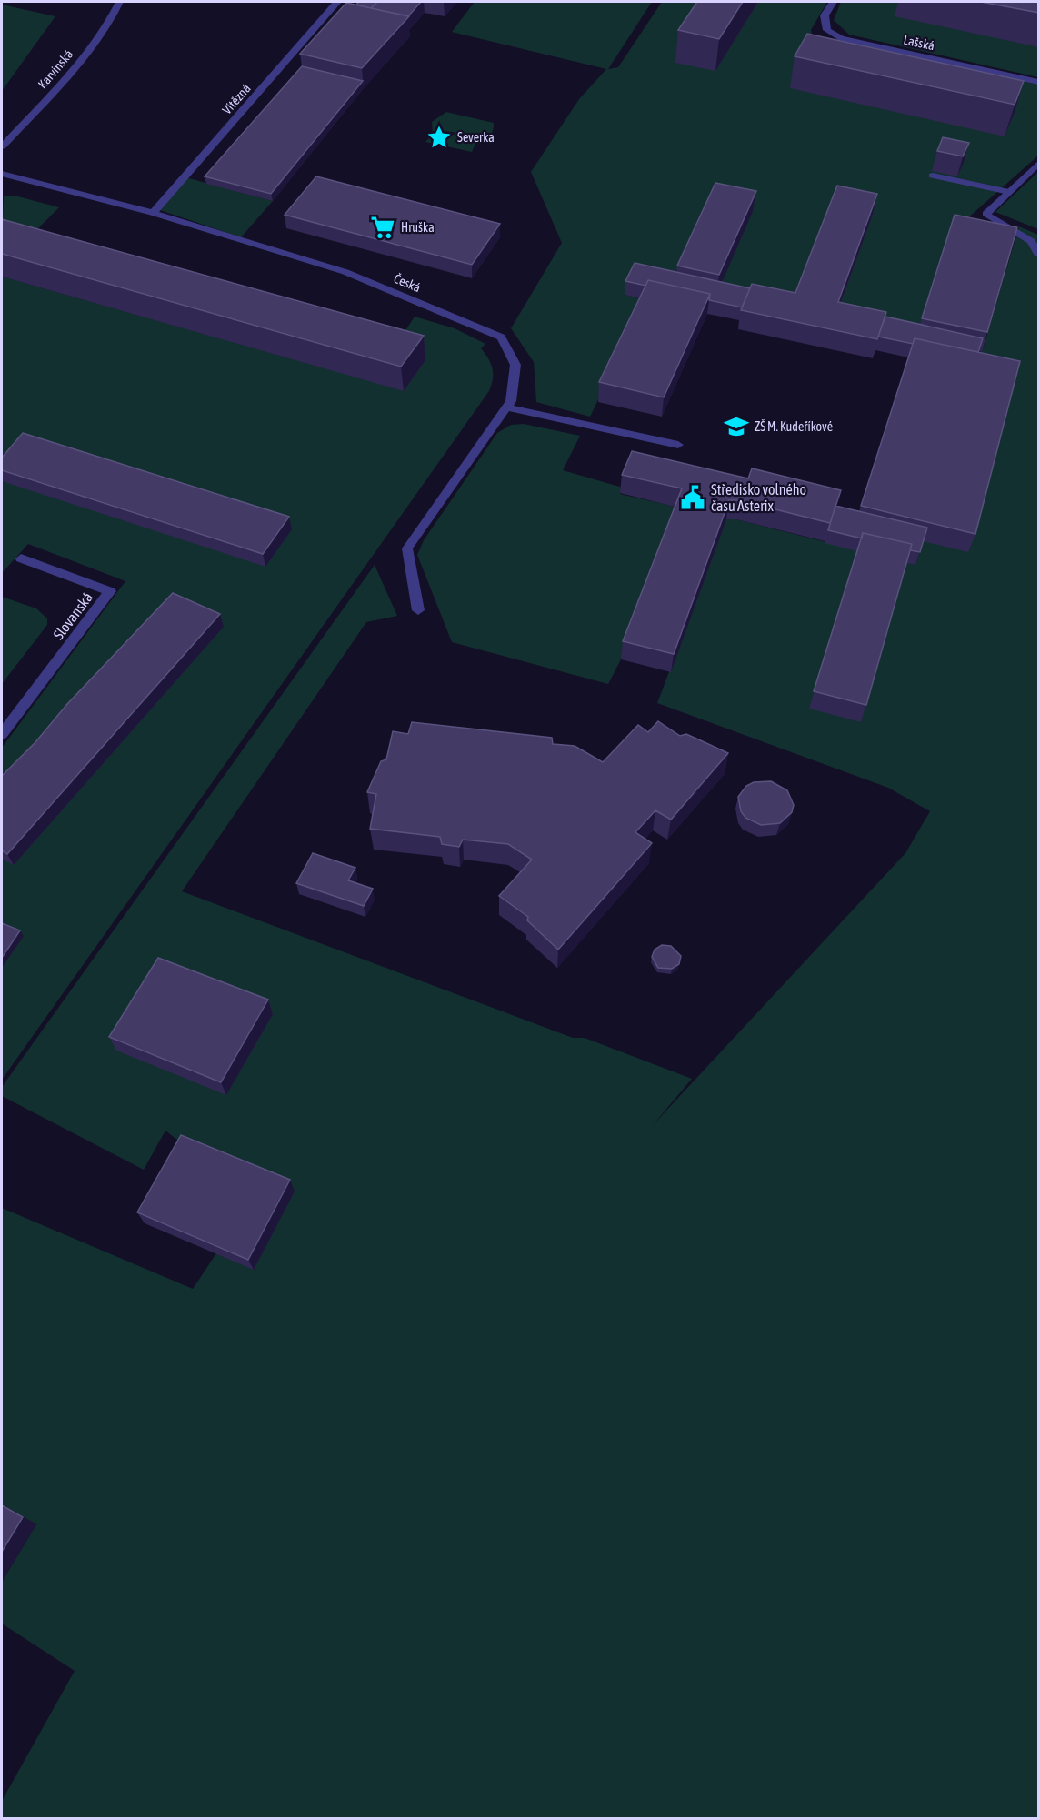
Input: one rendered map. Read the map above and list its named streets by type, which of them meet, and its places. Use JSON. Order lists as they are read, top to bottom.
{
  "streets": {
    "street": [
      "Lašská",
      "Karvinská",
      "Vítězná",
      "Česká",
      "Slovanská"
    ]
  },
  "crossings": [
    ["Vítězná", "Česká"]
  ],
  "places": {
    "place": ["Severka"],
    "supermarket": ["Hruška"],
    "school or university": ["ZŠ M. Kudeříkové"],
    "public building": ["Středisko volného času Asterix"]
  }
}
